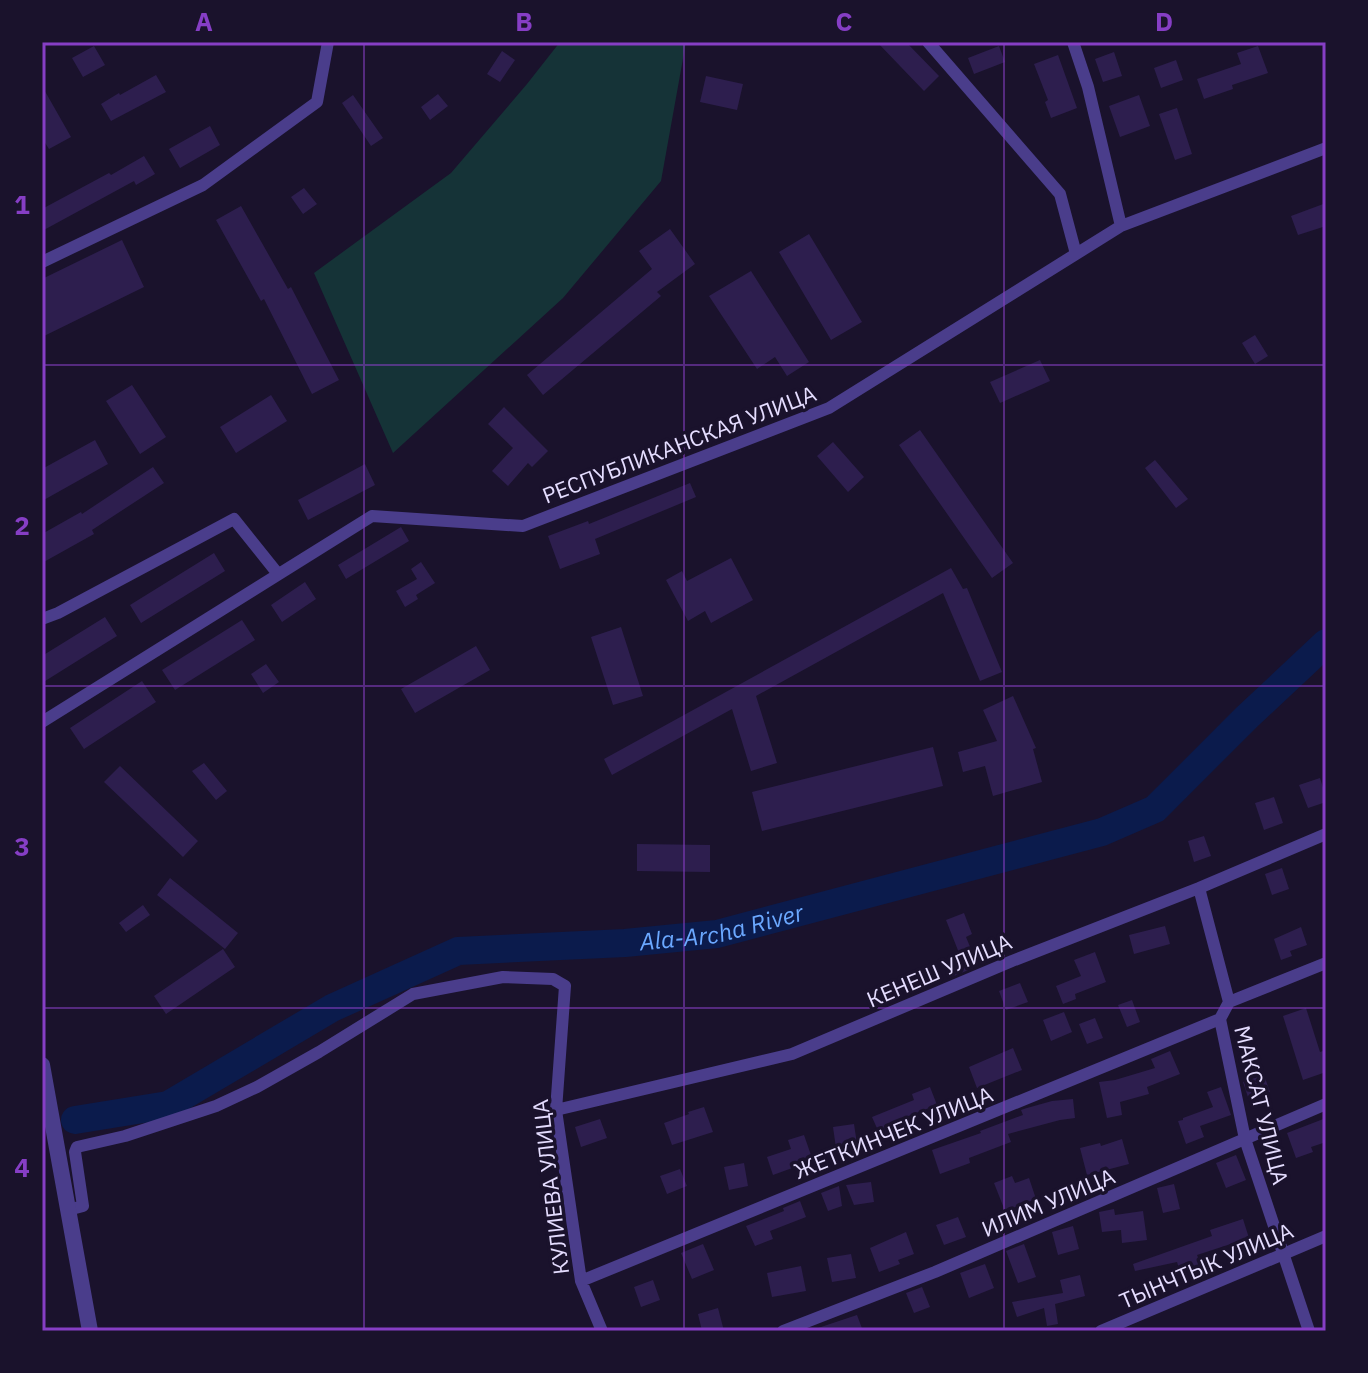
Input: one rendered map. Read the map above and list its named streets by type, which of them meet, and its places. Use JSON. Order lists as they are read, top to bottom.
{
  "streets": {
    "street": [
      "РЕСПУБЛИКАНСКАЯ УЛИЦА",
      "КЕНЕШ УЛИЦА",
      "МАКСАТ УЛИЦА",
      "ЖЕТКИНЧЕК УЛИЦА",
      "КУЛИЕВА УЛИЦА",
      "ИЛИМ УЛИЦА",
      "ТЫНЧТЫК УЛИЦА"
    ]
  },
  "crossings": [
    ["КЕНЕШ УЛИЦА", "МАКСАТ УЛИЦА"],
    ["КЕНЕШ УЛИЦА", "КУЛИЕВА УЛИЦА"],
    ["МАКСАТ УЛИЦА", "ЖЕТКИНЧЕК УЛИЦА"],
    ["МАКСАТ УЛИЦА", "ИЛИМ УЛИЦА"],
    ["МАКСАТ УЛИЦА", "ТЫНЧТЫК УЛИЦА"],
    ["ЖЕТКИНЧЕК УЛИЦА", "КУЛИЕВА УЛИЦА"]
  ],
  "water": ["Ala-Archa River"],
  "grid": {
    "columns": [
      "A",
      "B",
      "C",
      "D"
    ],
    "rows": [
      "1",
      "2",
      "3",
      "4"
    ]
  }
}
